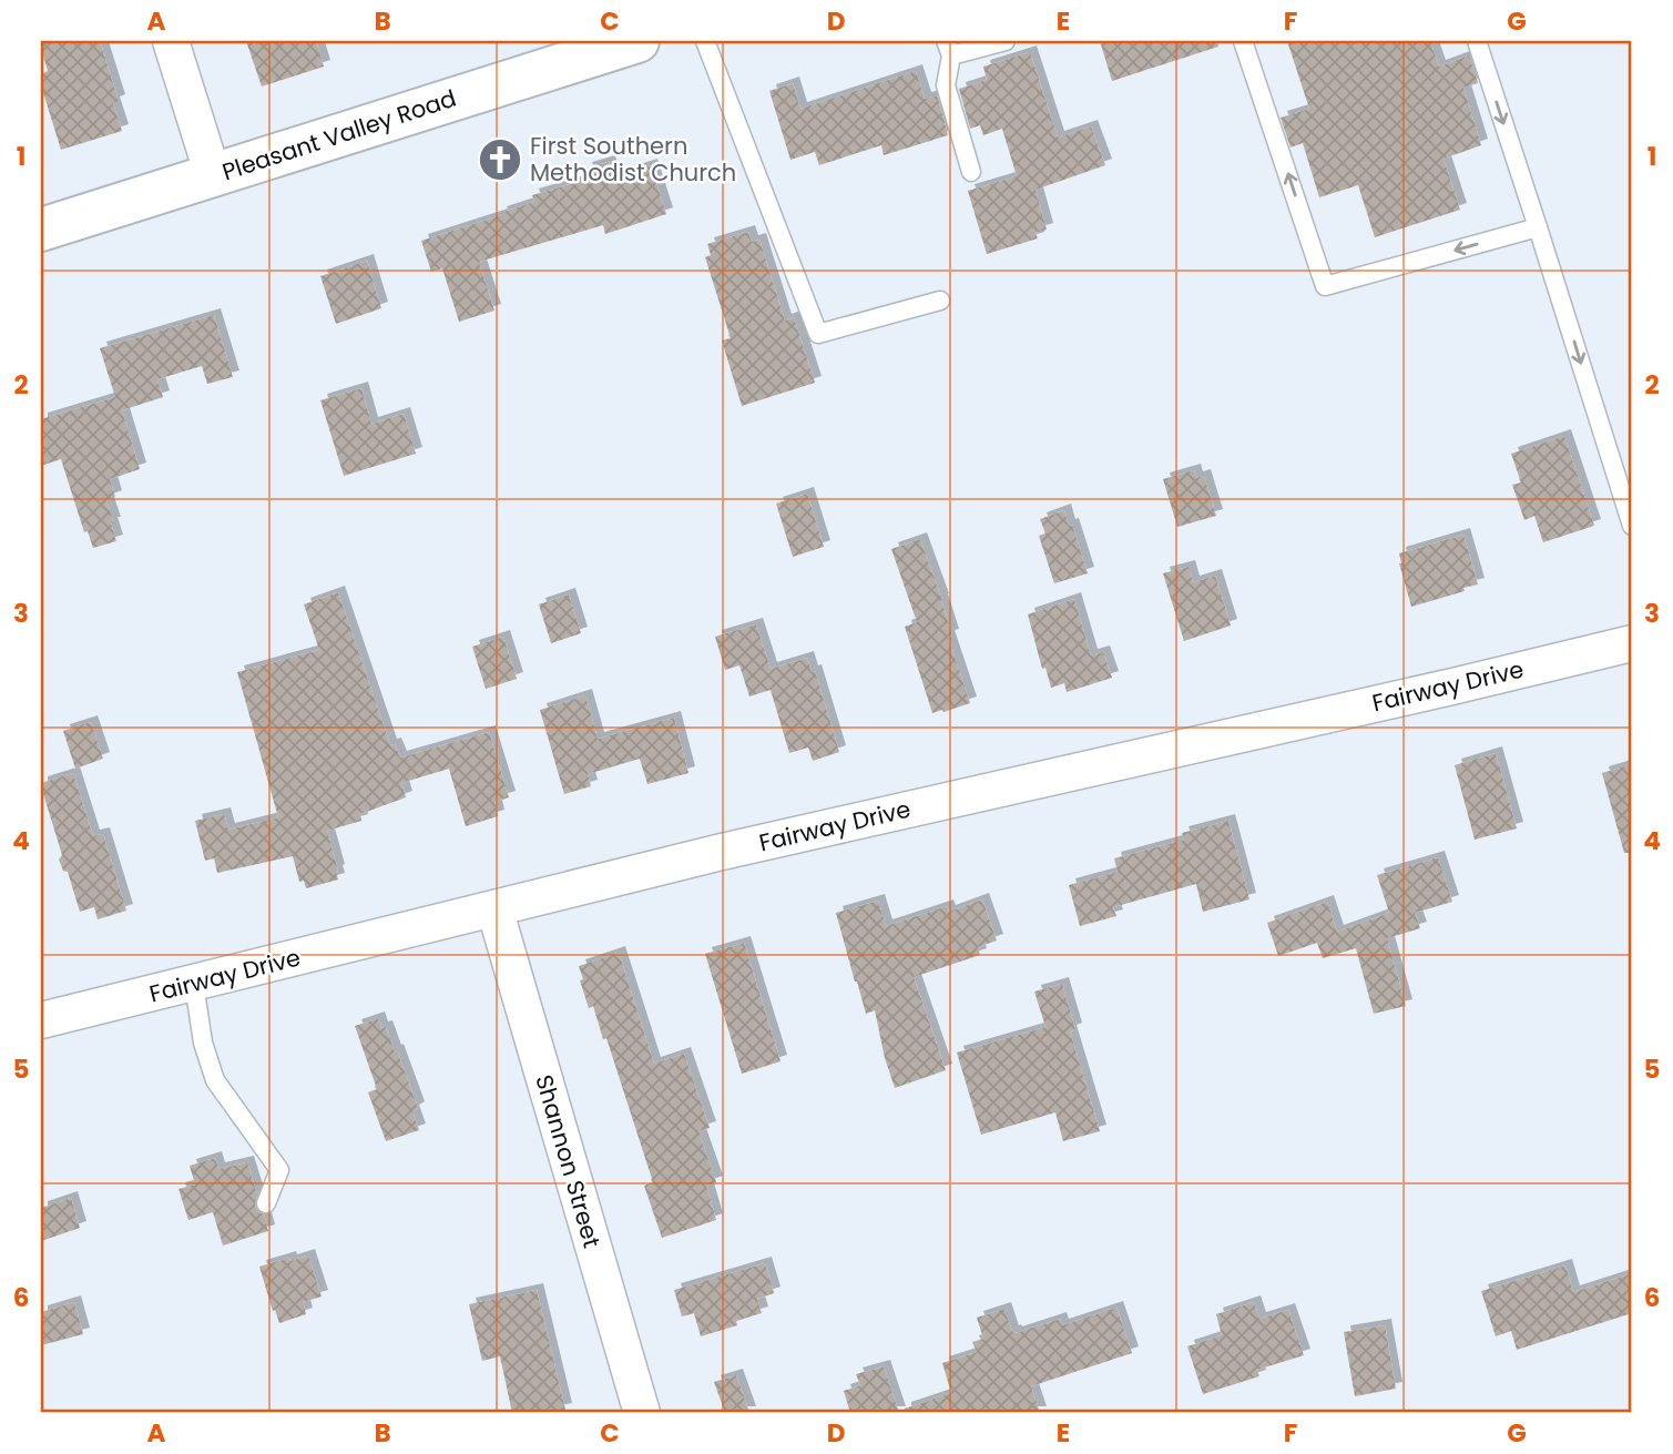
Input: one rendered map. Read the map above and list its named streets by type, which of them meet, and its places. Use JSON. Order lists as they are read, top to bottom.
{
  "streets": {
    "street": ["Pleasant Valley Road", "Fairway Drive", "Shannon Street"]
  },
  "crossings": [
    ["Fairway Drive", "Shannon Street"]
  ],
  "places": {
    "church": ["First Southern Methodist Church"]
  },
  "grid": {
    "columns": [
      "A",
      "B",
      "C",
      "D",
      "E",
      "F",
      "G"
    ],
    "rows": [
      "1",
      "2",
      "3",
      "4",
      "5",
      "6"
    ]
  }
}
